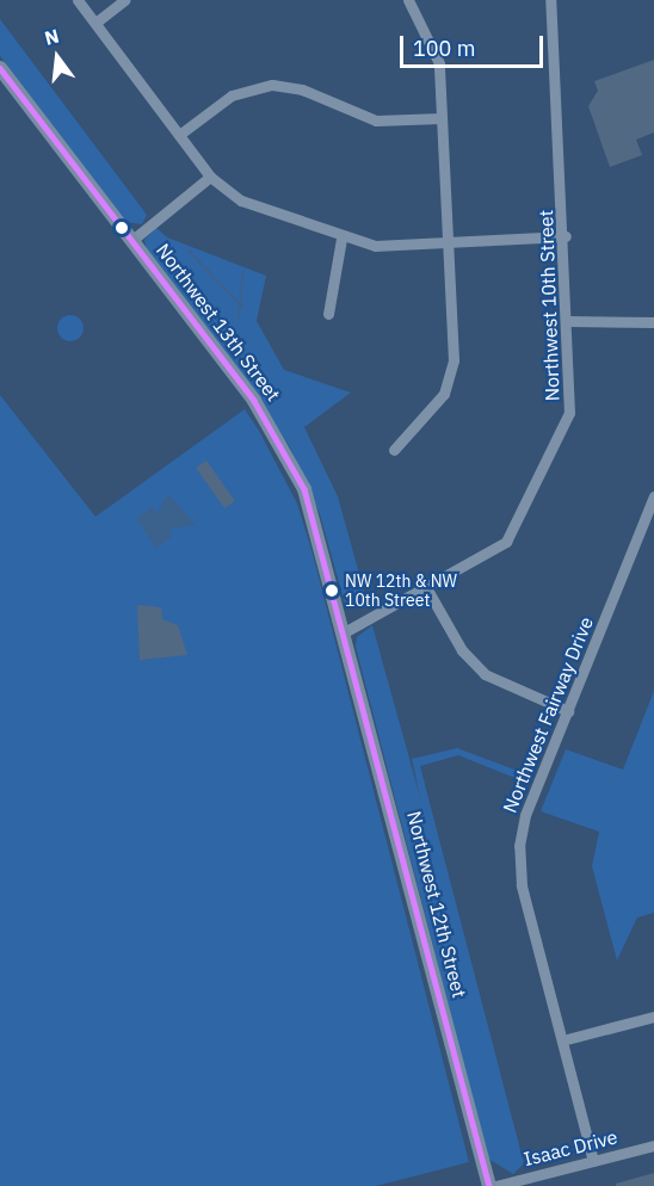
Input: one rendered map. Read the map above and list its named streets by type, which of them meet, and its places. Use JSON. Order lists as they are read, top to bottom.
{
  "streets": {
    "main road": ["Northwest 13th Street", "Northwest 12th Street"],
    "street": ["Northwest 10th Street", "Northwest Fairway Drive", "Isaac Drive"]
  },
  "crossings": [
    ["Northwest 10th Street", "Northwest 13th Street"],
    ["Northwest 10th Street", "Northwest 12th Street"],
    ["Northwest 13th Street", "Northwest 12th Street"],
    ["Northwest Fairway Drive", "Isaac Drive"]
  ],
  "places": ["NW 12th & NW 10th Street"],
  "scale_bar": "100 m",
  "north": "top"
}
